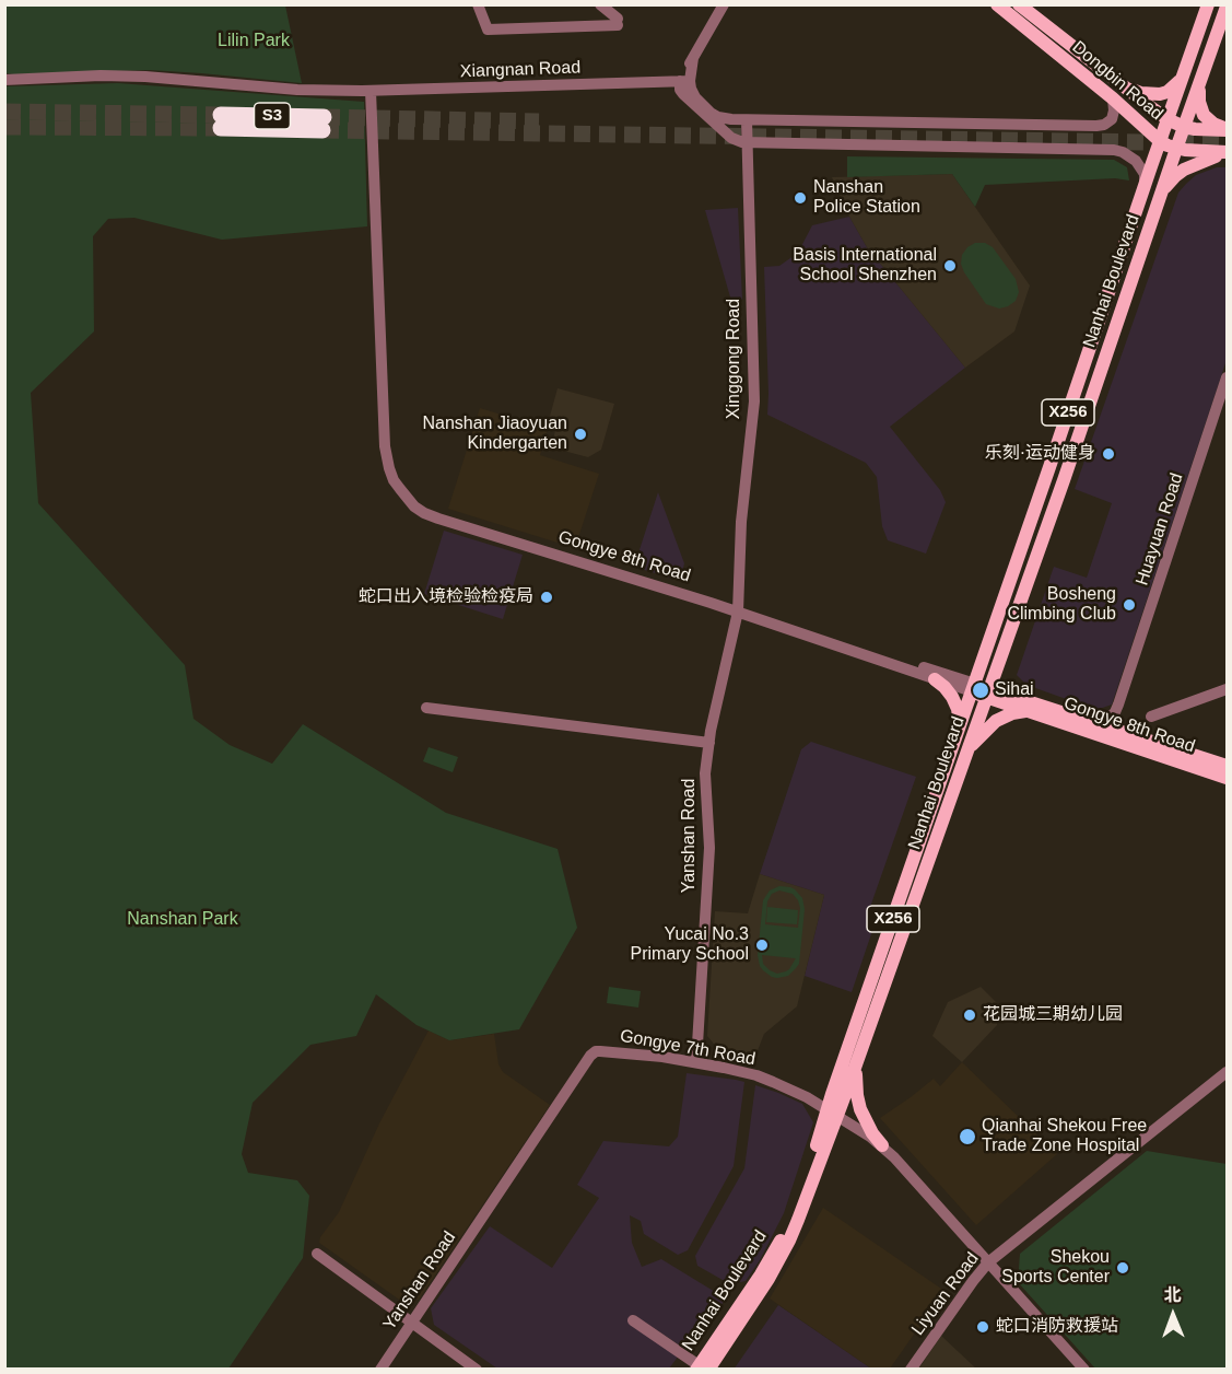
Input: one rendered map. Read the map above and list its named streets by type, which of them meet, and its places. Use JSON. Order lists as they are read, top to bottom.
{
  "streets": {
    "highway": ["S3"],
    "main road": [
      "Dongbin Road",
      "Nanhai Boulevard",
      "X256",
      "Gongye 8th Road"
    ],
    "street": [
      "Xiangnan Road",
      "Xinggong Road",
      "Huayuan Road",
      "Yanshan Road",
      "Gongye 7th Road",
      "Liyuan Road"
    ]
  },
  "crossings": [
    ["Xiangnan Road", "Gongye 8th Road"],
    ["Dongbin Road", "Nanhai Boulevard"],
    ["Nanhai Boulevard", "Gongye 8th Road"],
    ["Nanhai Boulevard", "Gongye 7th Road"],
    ["Xinggong Road", "Gongye 8th Road"],
    ["Xinggong Road", "Yanshan Road"],
    ["Gongye 8th Road", "Yanshan Road"],
    ["Yanshan Road", "Gongye 7th Road"],
    ["Gongye 7th Road", "Liyuan Road"]
  ],
  "parks": ["Lilin Park", "Nanshan Park"],
  "places": [
    "Nanshan Police Station",
    "Basis International School Shenzhen",
    "Nanshan Jiaoyuan Kindergarten",
    "乐刻·运动健身",
    "蛇口出入境检验检疫局",
    "Bosheng Climbing Club",
    "Sihai",
    "Yucai No.3 Primary School",
    "花园城三期幼儿园",
    "Qianhai Shekou Free Trade Zone Hospital",
    "Shekou Sports Center",
    "蛇口消防救援站"
  ],
  "north": "top"
}
